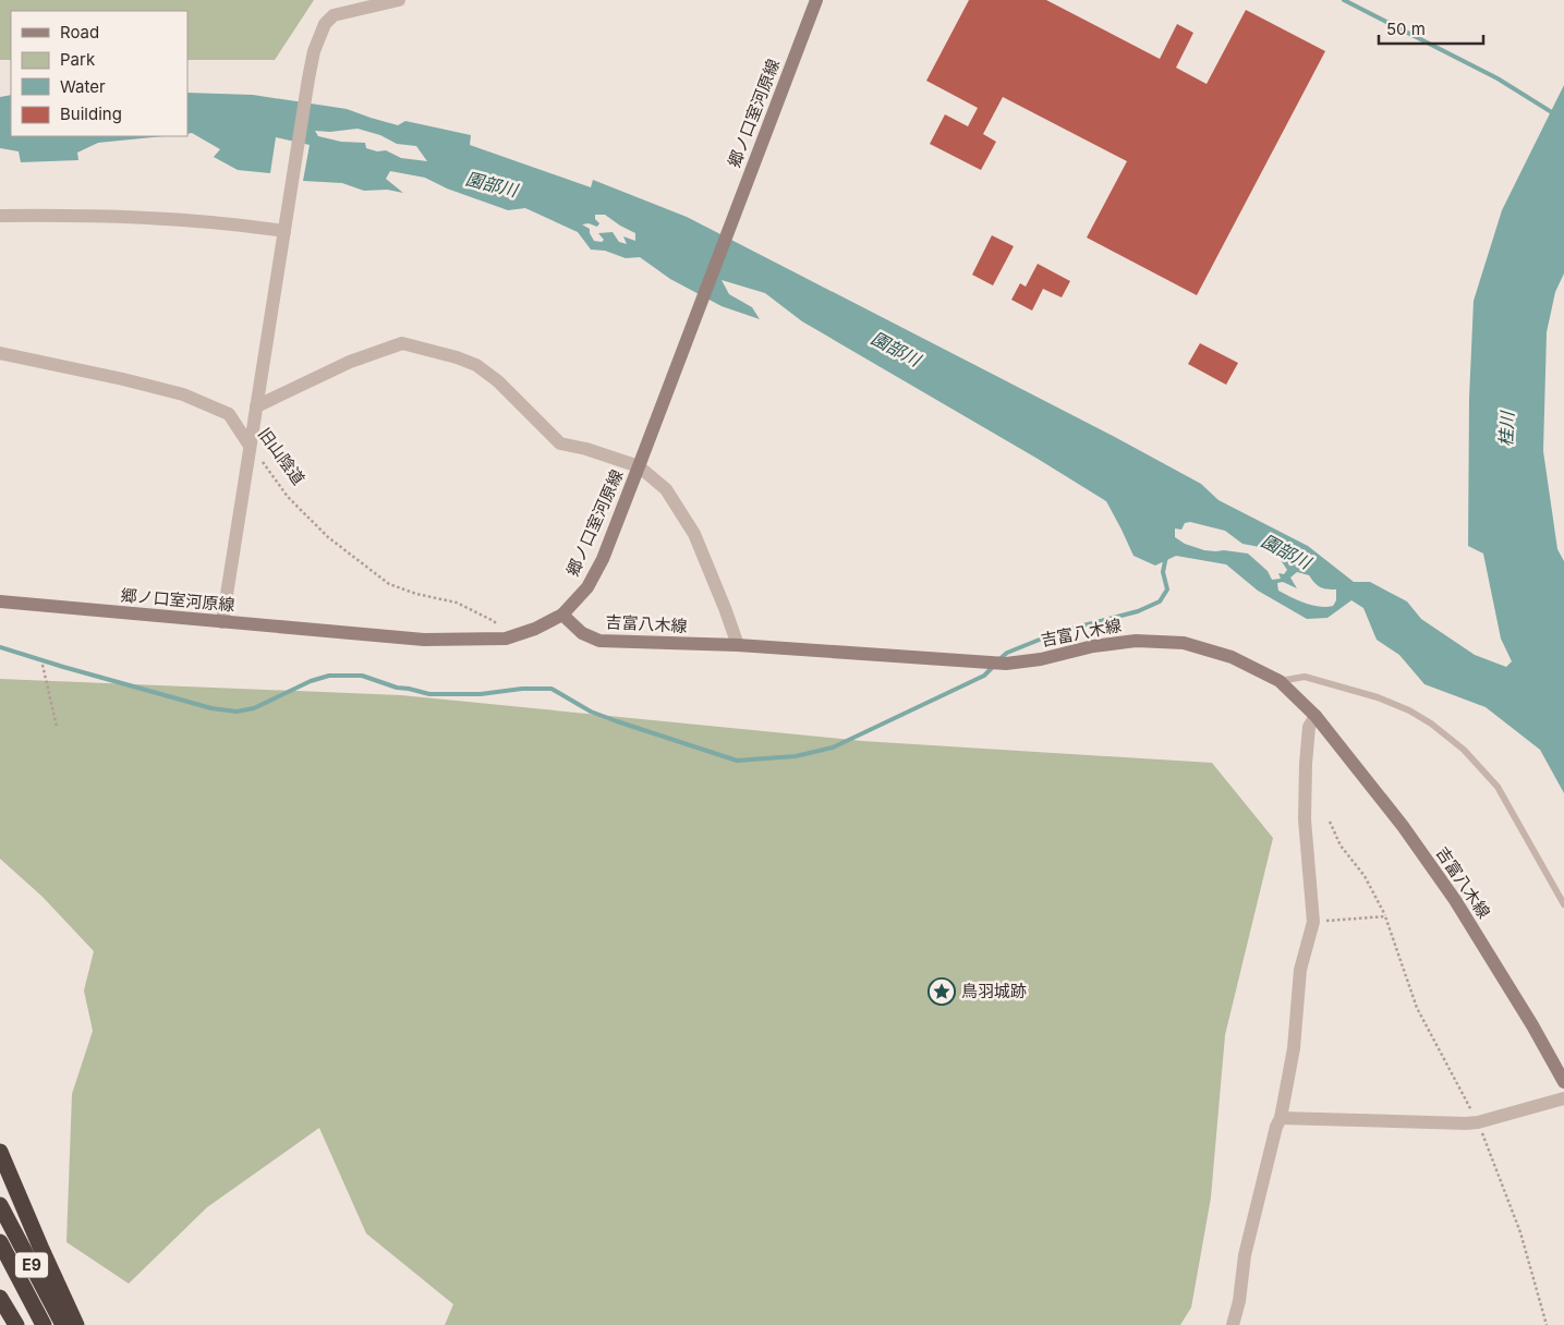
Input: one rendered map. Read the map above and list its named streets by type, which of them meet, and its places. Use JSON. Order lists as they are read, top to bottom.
{
  "streets": {
    "highway": ["E9"],
    "main road": ["郷ノ口室河原線", "吉富八木線"],
    "street": ["旧山陰道"]
  },
  "crossings": [
    ["郷ノ口室河原線", "旧山陰道"],
    ["郷ノ口室河原線", "吉富八木線"]
  ],
  "water": ["園部川", "桂川"],
  "places": {
    "place": ["鳥羽城跡"]
  },
  "legend": [
    "Road",
    "Park",
    "Water",
    "Building"
  ],
  "scale_bar": "50 m"
}
